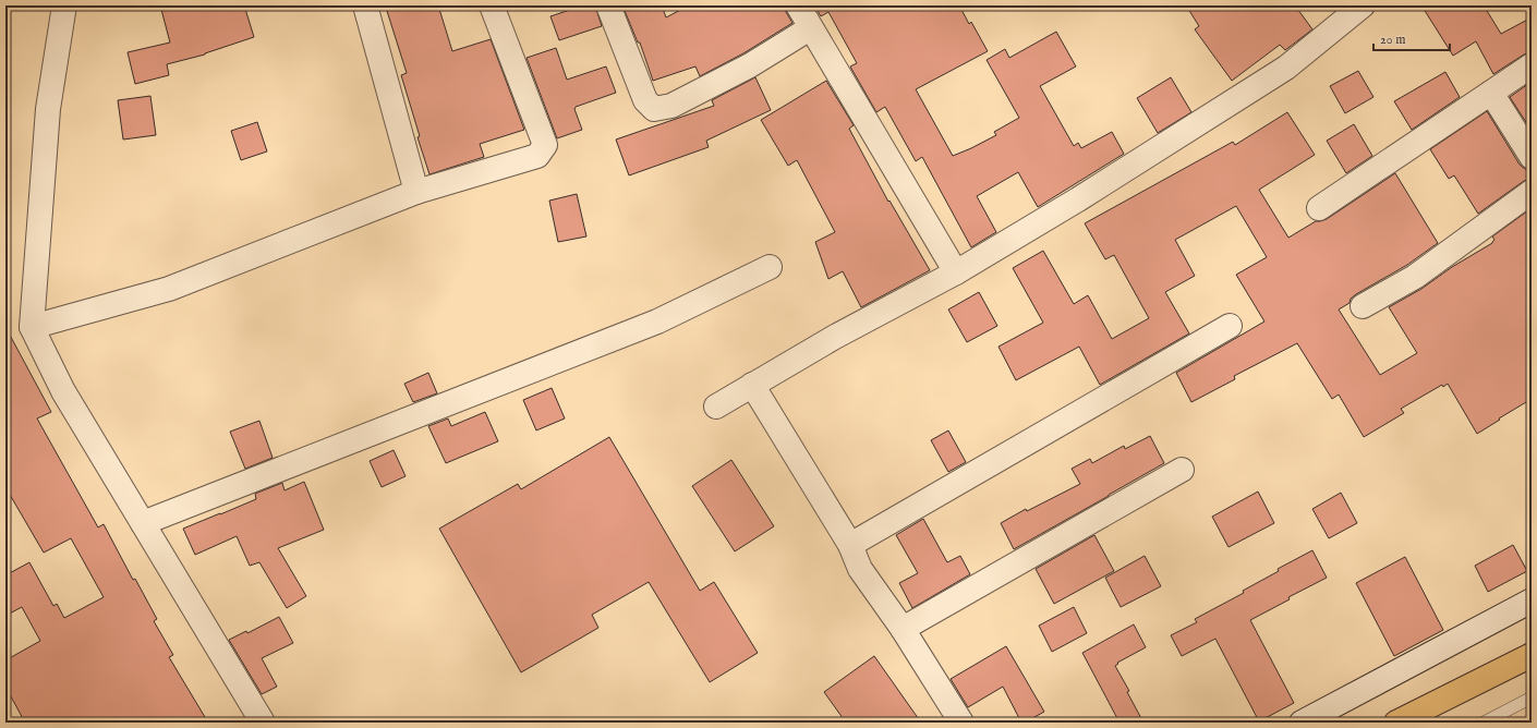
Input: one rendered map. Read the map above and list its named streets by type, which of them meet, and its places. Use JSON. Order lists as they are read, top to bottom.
{
  "scale_bar": "20 m"
}
